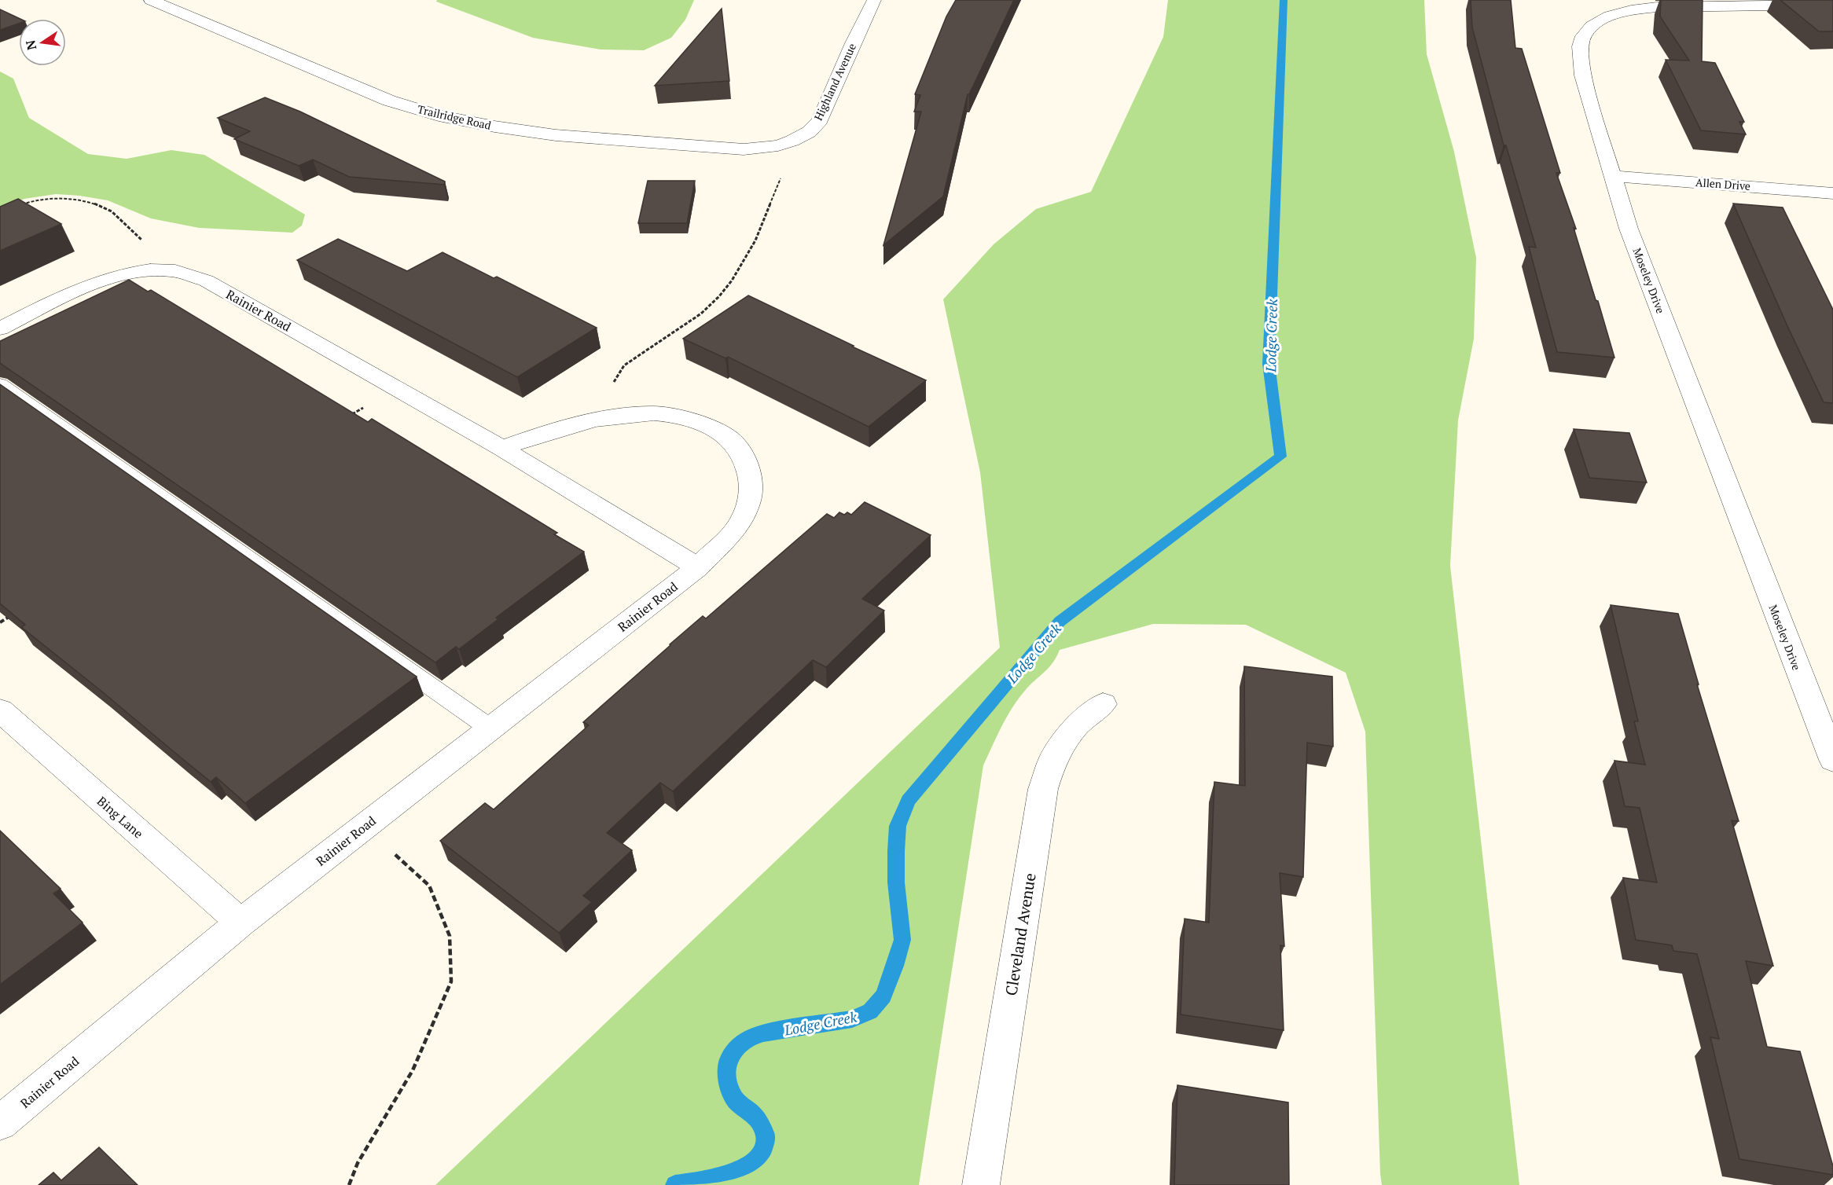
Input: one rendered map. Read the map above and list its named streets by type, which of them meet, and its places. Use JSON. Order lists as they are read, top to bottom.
{
  "streets": {
    "street": [
      "Highland Avenue",
      "Trailridge Road",
      "Allen Drive",
      "Moseley Drive",
      "Rainier Road",
      "Bing Lane",
      "Cleveland Avenue"
    ]
  },
  "crossings": [
    ["Highland Avenue", "Trailridge Road"],
    ["Allen Drive", "Moseley Drive"],
    ["Rainier Road", "Bing Lane"]
  ],
  "water": ["Lodge Creek"],
  "north": "left"
}
